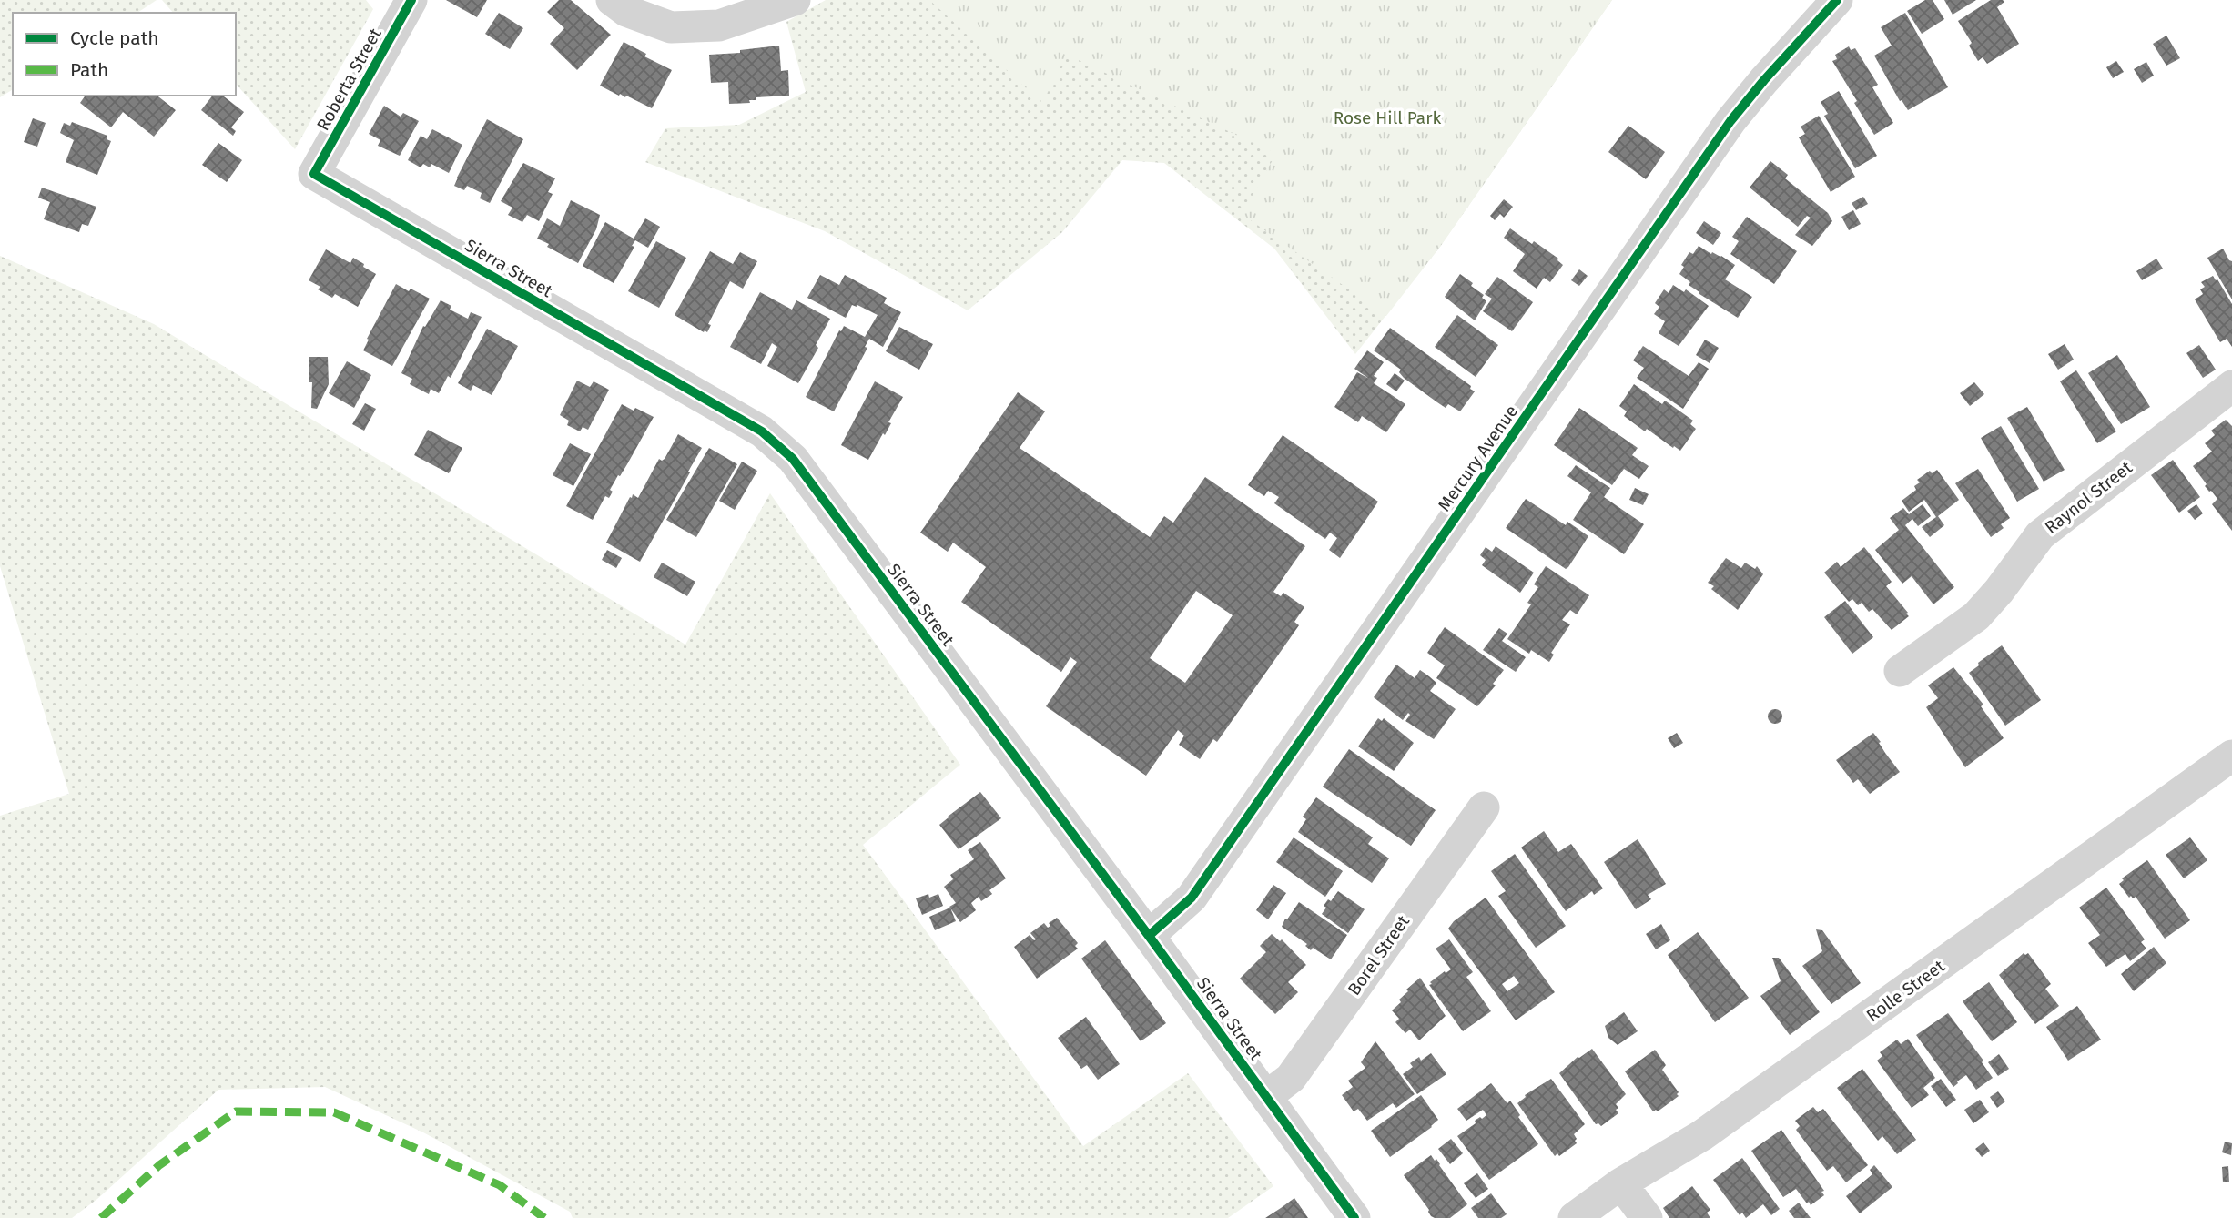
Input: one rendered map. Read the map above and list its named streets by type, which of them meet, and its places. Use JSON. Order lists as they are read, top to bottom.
{
  "streets": {
    "street": [
      "Roberta Street",
      "Sierra Street",
      "Mercury Avenue",
      "Raynol Street",
      "Borel Street",
      "Rolle Street"
    ]
  },
  "crossings": [
    ["Roberta Street", "Sierra Street"],
    ["Sierra Street", "Mercury Avenue"],
    ["Sierra Street", "Borel Street"]
  ],
  "parks": ["Rose Hill Park"],
  "legend": ["Cycle path", "Path"]
}
